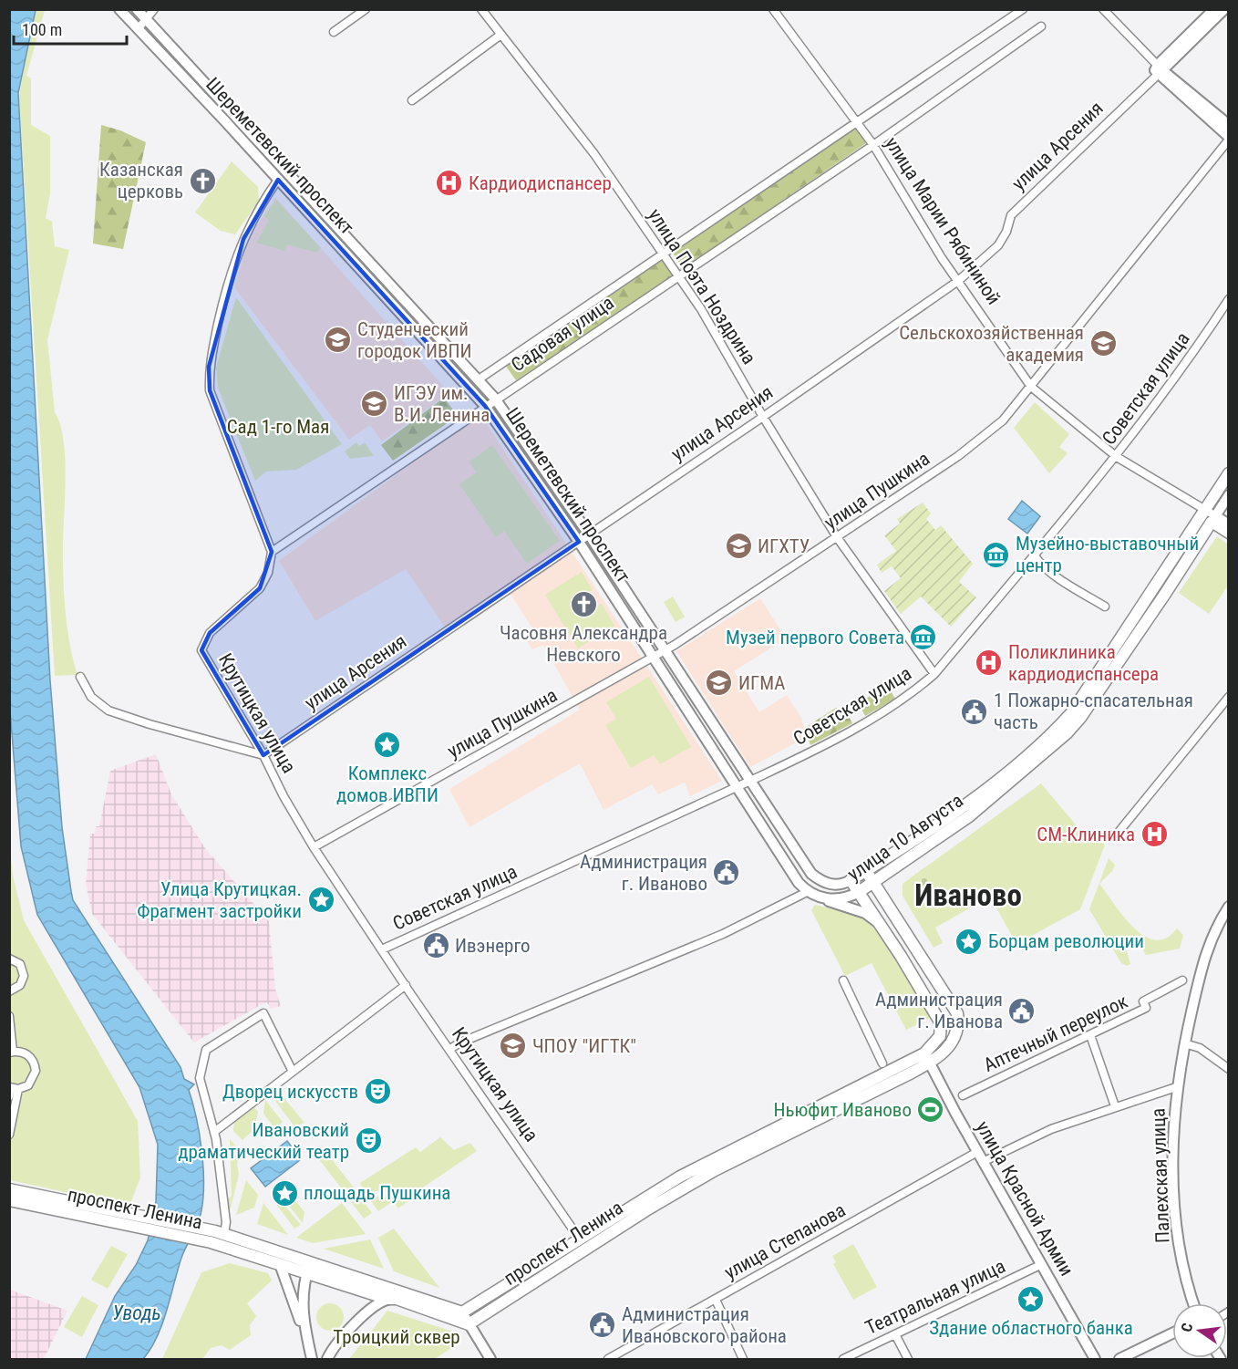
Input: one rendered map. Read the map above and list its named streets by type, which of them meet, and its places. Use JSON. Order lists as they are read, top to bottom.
{
  "streets": {
    "highway": ["улица Марии Рябининой", "улица 10 Августа", "проспект Ленина"],
    "main road": [
      "улица Арсения",
      "Шереметевский проспект",
      "Палехская улица",
      "улица Красной Армии"
    ],
    "street": [
      "улица Поэта Ноздрина",
      "Садовая улица",
      "Советская улица",
      "улица Пушкина",
      "Крутицкая улица",
      "Аптечный переулок",
      "улица Степанова",
      "Театральная улица"
    ]
  },
  "crossings": [
    ["улица Арсения", "Шереметевский проспект"],
    ["улица Арсения", "улица Марии Рябининой"],
    ["улица Арсения", "улица Поэта Ноздрина"],
    ["улица Арсения", "Крутицкая улица"],
    ["Шереметевский проспект", "Садовая улица"],
    ["Шереметевский проспект", "Советская улица"],
    ["Шереметевский проспект", "улица Пушкина"],
    ["Шереметевский проспект", "улица 10 Августа"],
    ["улица Марии Рябининой", "Садовая улица"],
    ["улица Марии Рябининой", "Советская улица"],
    ["улица Марии Рябининой", "улица Пушкина"],
    ["улица Марии Рябининой", "улица 10 Августа"],
    ["улица Поэта Ноздрина", "Садовая улица"],
    ["улица Поэта Ноздрина", "Советская улица"],
    ["улица Поэта Ноздрина", "улица Пушкина"],
    ["Садовая улица", "Крутицкая улица"],
    ["Советская улица", "Крутицкая улица"],
    ["улица Пушкина", "Крутицкая улица"],
    ["Крутицкая улица", "проспект Ленина"],
    ["улица 10 Августа", "проспект Ленина"],
    ["улица Красной Армии", "проспект Ленина"],
    ["улица Красной Армии", "улица Степанова"],
    ["улица Красной Армии", "Театральная улица"]
  ],
  "districts": ["Иваново"],
  "water": ["Уводь"],
  "parks": ["Сад 1-го Мая", "Троицкий сквер"],
  "places": {
    "church": ["Казанская церковь", "Часовня Александра Невского"],
    "hospital": ["Кардиодиспансер", "Поликлиника кардиодиспансера", "СМ-Клиника"],
    "school or university": [
      "Студенческий городок ИВПИ",
      "Сельскохозяйственная академия",
      "ИГЭУ им. В.И. Ленина",
      "ИГХТУ",
      "ИГМА",
      "ЧПОУ \"ИГТК\""
    ],
    "museum": ["Музейно-выставочный центр", "Музей первого Совета"],
    "public building": [
      "1 Пожарно-спасательная часть",
      "Администрация г. Иваново",
      "Ивэнерго",
      "Администрация г. Иванова",
      "Администрация Ивановского района"
    ],
    "place": [
      "Комплекс домов ИВПИ",
      "Улица Крутицкая. Фрагмент застройки",
      "Борцам революции",
      "площадь Пушкина",
      "Здание областного банка"
    ],
    "theatre": ["Дворец искусств", "Ивановский драматический театр"],
    "sports": ["Ньюфит Иваново"]
  },
  "scale_bar": "100 m",
  "north": "left"
}
